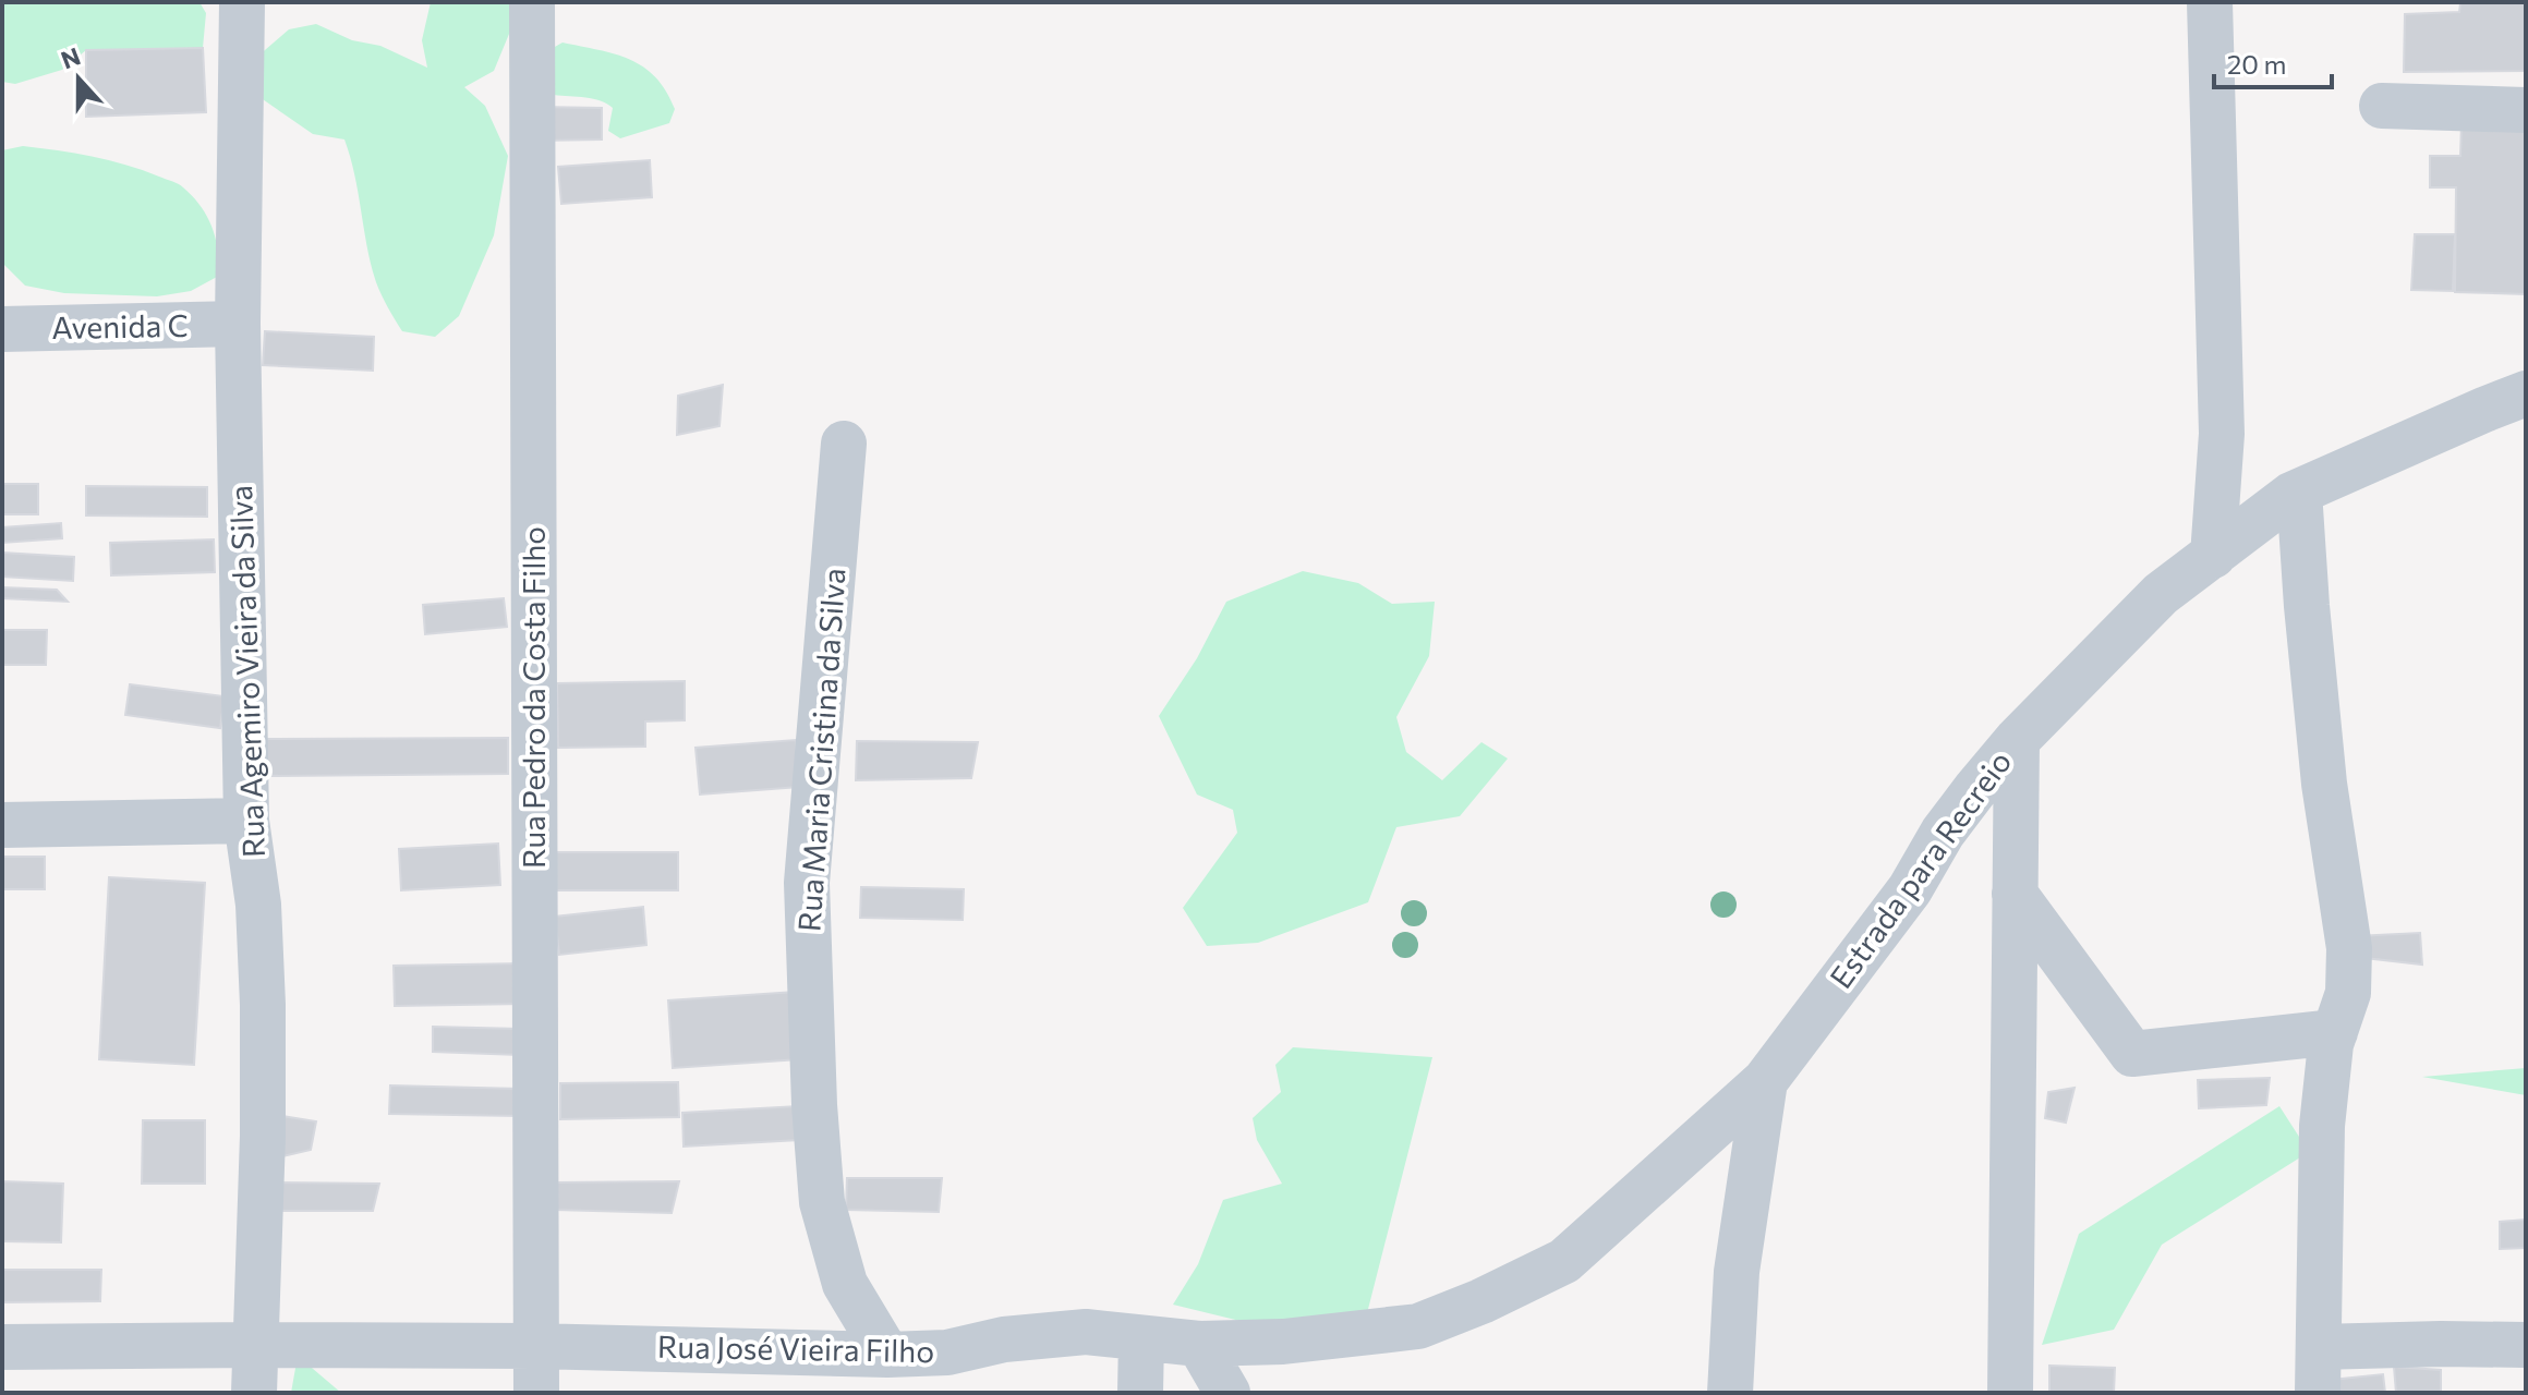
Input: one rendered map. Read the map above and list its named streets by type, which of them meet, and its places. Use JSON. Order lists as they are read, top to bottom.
{
  "streets": {
    "street": [
      "Avenida C",
      "Rua Agemiro Vieira da Silva",
      "Rua Pedro da Costa Filho",
      "Rua Maria Cristina da Silva",
      "Estrada para Recreio",
      "Rua José Vieira Filho"
    ]
  },
  "crossings": [
    ["Avenida C", "Rua Agemiro Vieira da Silva"],
    ["Rua Agemiro Vieira da Silva", "Rua José Vieira Filho"],
    ["Rua Pedro da Costa Filho", "Rua José Vieira Filho"],
    ["Rua Maria Cristina da Silva", "Rua José Vieira Filho"],
    ["Estrada para Recreio", "Rua José Vieira Filho"]
  ],
  "scale_bar": "20 m",
  "north": "top"
}
